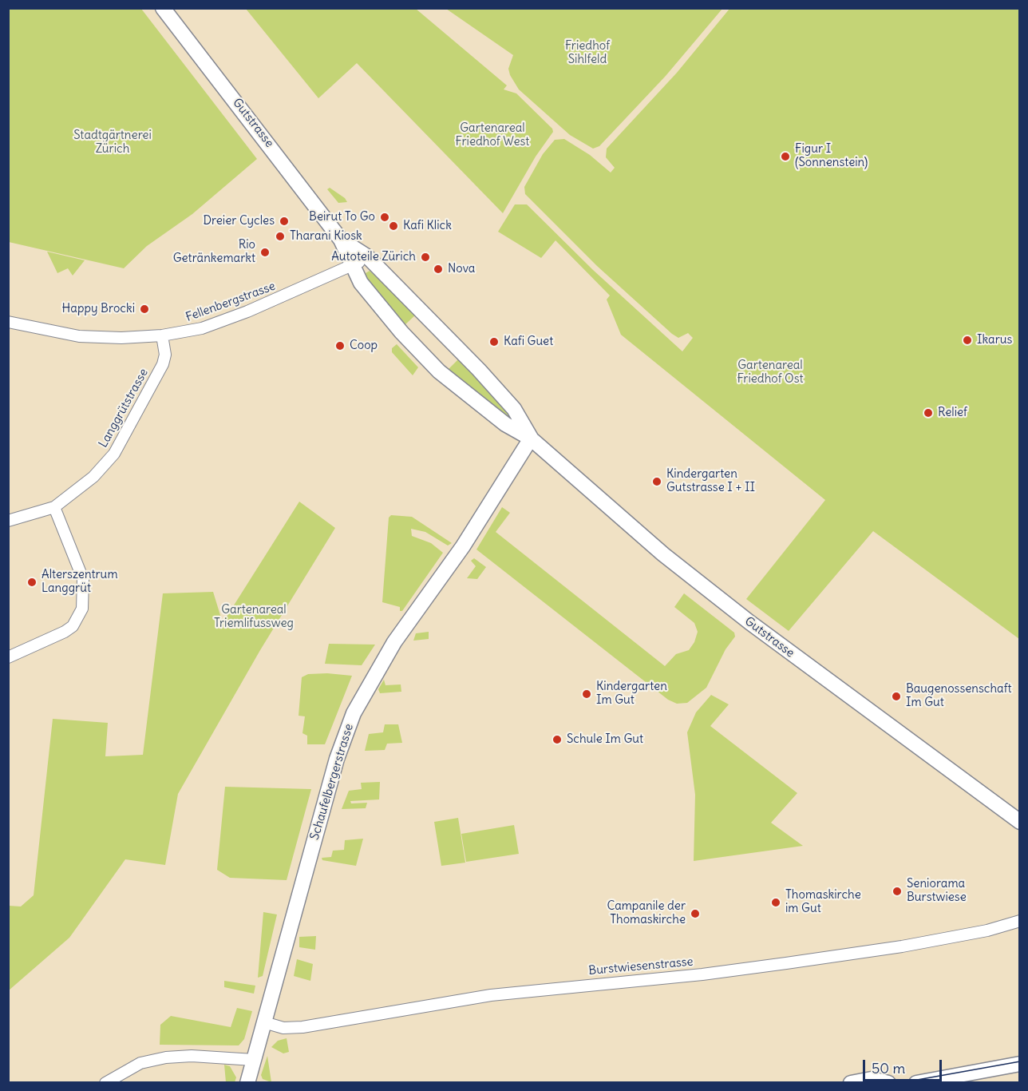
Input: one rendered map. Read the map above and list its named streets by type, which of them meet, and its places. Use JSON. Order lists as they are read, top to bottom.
{
  "streets": {
    "main road": ["Gutstrasse", "Schaufelbergerstrasse"],
    "street": ["Fellenbergstrasse", "Langgrütstrasse", "Burstwiesenstrasse"]
  },
  "crossings": [
    ["Gutstrasse", "Fellenbergstrasse"],
    ["Gutstrasse", "Schaufelbergerstrasse"],
    ["Fellenbergstrasse", "Langgrütstrasse"],
    ["Schaufelbergerstrasse", "Burstwiesenstrasse"]
  ],
  "parks": [
    "Friedhof Sihlfeld",
    "Gartenareal Friedhof West",
    "Stadtgärtnerei Zürich",
    "Gartenareal Friedhof Ost",
    "Gartenareal Triemlifussweg"
  ],
  "places": [
    "Figur I (Sonnenstein)",
    "Beirut To Go",
    "Dreier Cycles",
    "Kafi Klick",
    "Tharani Kiosk",
    "Rio Getränkemarkt",
    "Autoteile Zürich",
    "Nova",
    "Happy Brocki",
    "Ikarus",
    "Kafi Guet",
    "Coop",
    "Relief",
    "Kindergarten Gutstrasse I + II",
    "Alterszentrum Langgrüt",
    "Kindergarten Im Gut",
    "Baugenossenschaft Im Gut",
    "Schule Im Gut",
    "Seniorama Burstwiese",
    "Thomaskirche im Gut",
    "Campanile der Thomaskirche"
  ],
  "scale_bar": "50 m"
}
